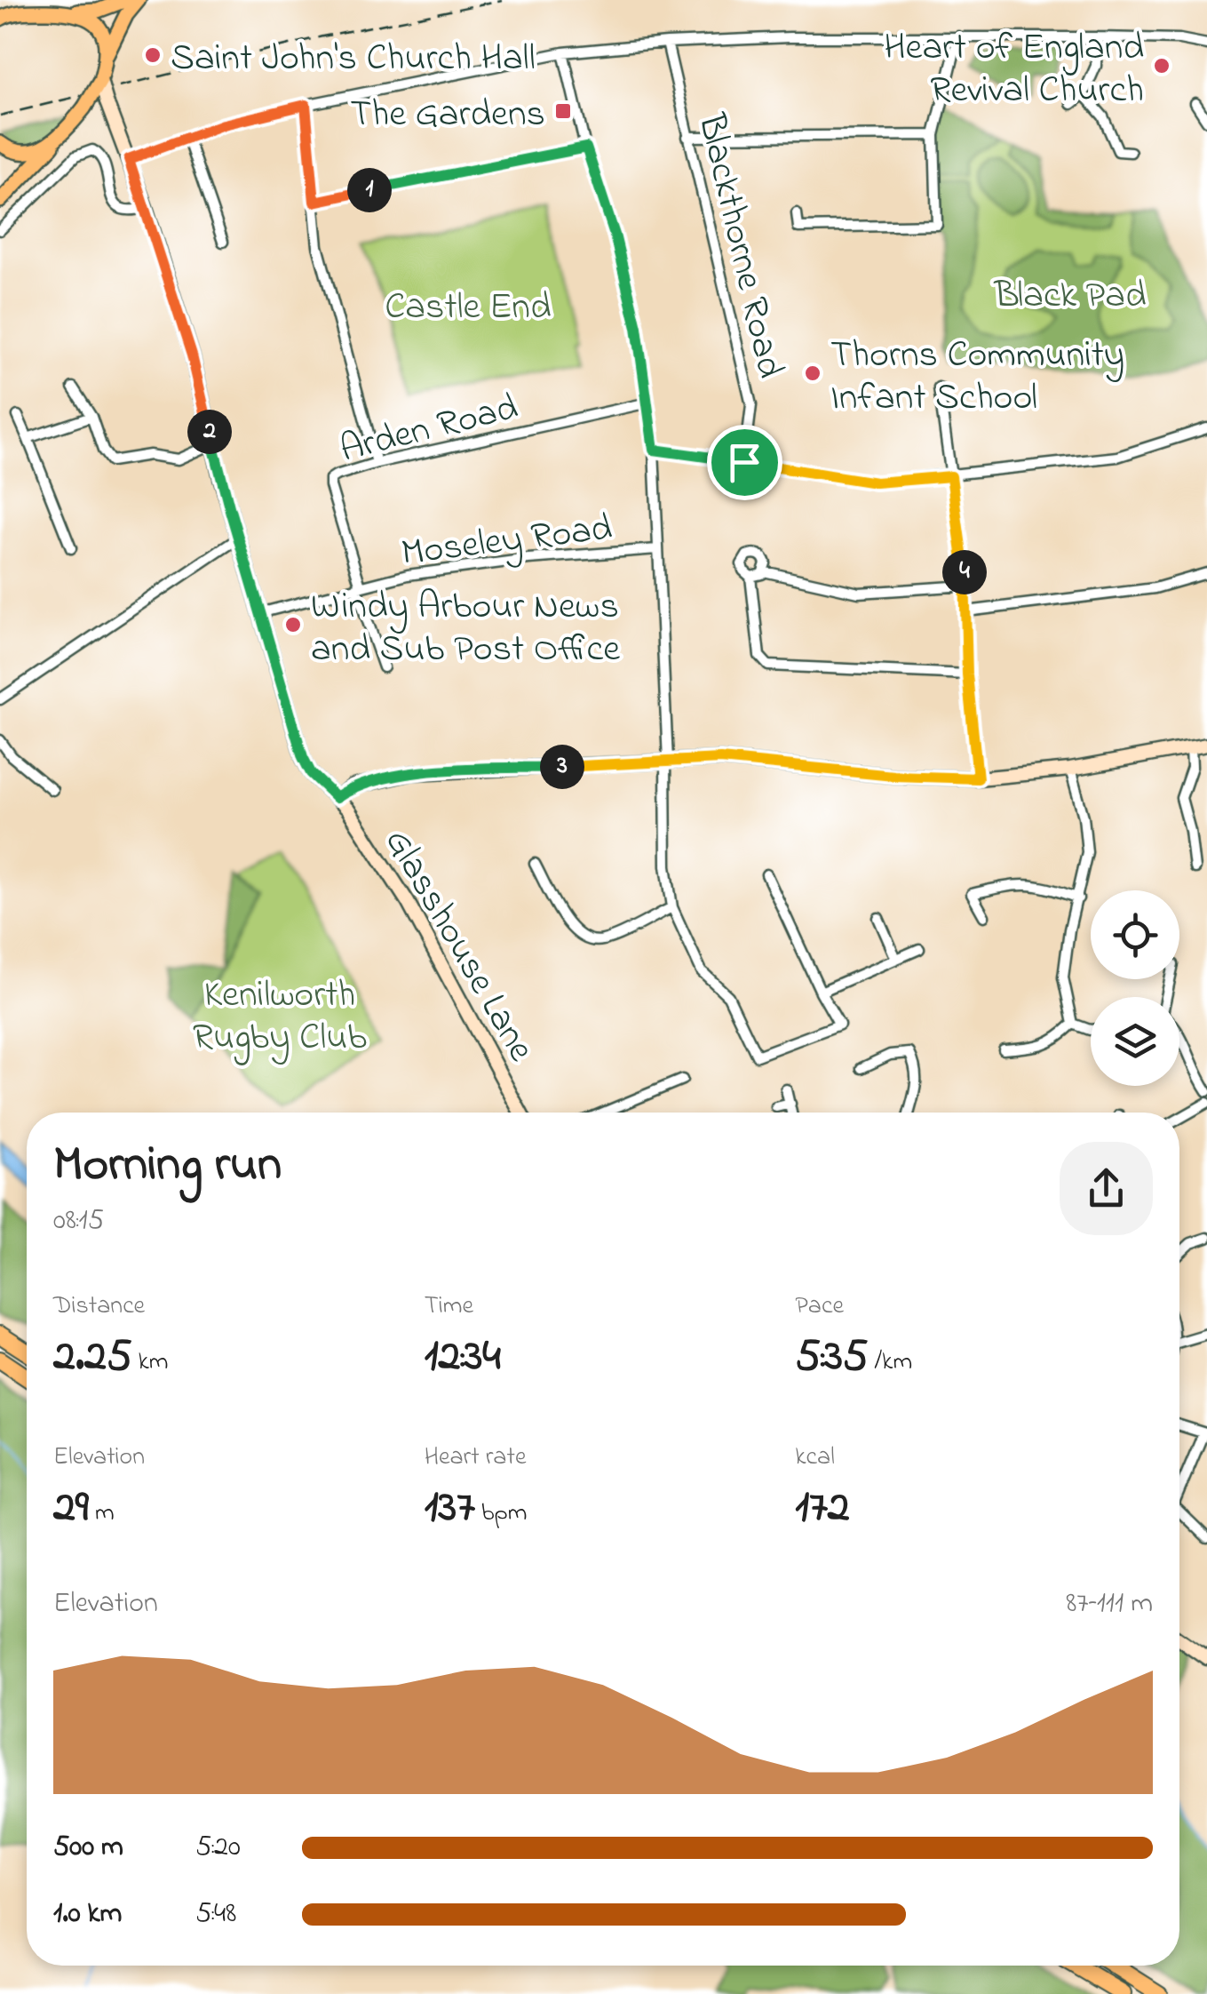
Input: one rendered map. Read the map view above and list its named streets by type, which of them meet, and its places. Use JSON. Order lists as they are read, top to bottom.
{
  "streets": {
    "street": [
      "Blackthorne Road",
      "Arden Road",
      "Moseley Road",
      "Glasshouse Lane"
    ]
  },
  "crossings": [
    ["Arden Road", "Moseley Road"],
    ["Moseley Road", "Glasshouse Lane"]
  ],
  "parks": ["Black Pad", "Castle End", "Kenilworth Rugby Club"],
  "places": {
    "other": [
      "Saint John's Church Hall",
      "Heart of England Revival Church",
      "Thorns Community Infant School",
      "Windy Arbour News and Sub Post Office"
    ],
    "transit": ["The Gardens"]
  },
  "page": {
    "pins": [
      "1",
      "2",
      "4",
      "3"
    ],
    "heading": ["Morning run", "08:15"],
    "stats": [
      ["Distance", "2.25 km"],
      ["Time", "12:34"],
      ["Pace", "5:35 /km"],
      ["Elevation", "29 m"],
      ["Heart rate", "137 bpm"],
      ["kcal", "172"]
    ],
    "chart": ["Elevation", "87–111 m"],
    "list": [
      {
        "name": "500 m",
        "note": "5:20"
      },
      {
        "name": "1.0 km",
        "note": "5:48"
      }
    ]
  }
}
